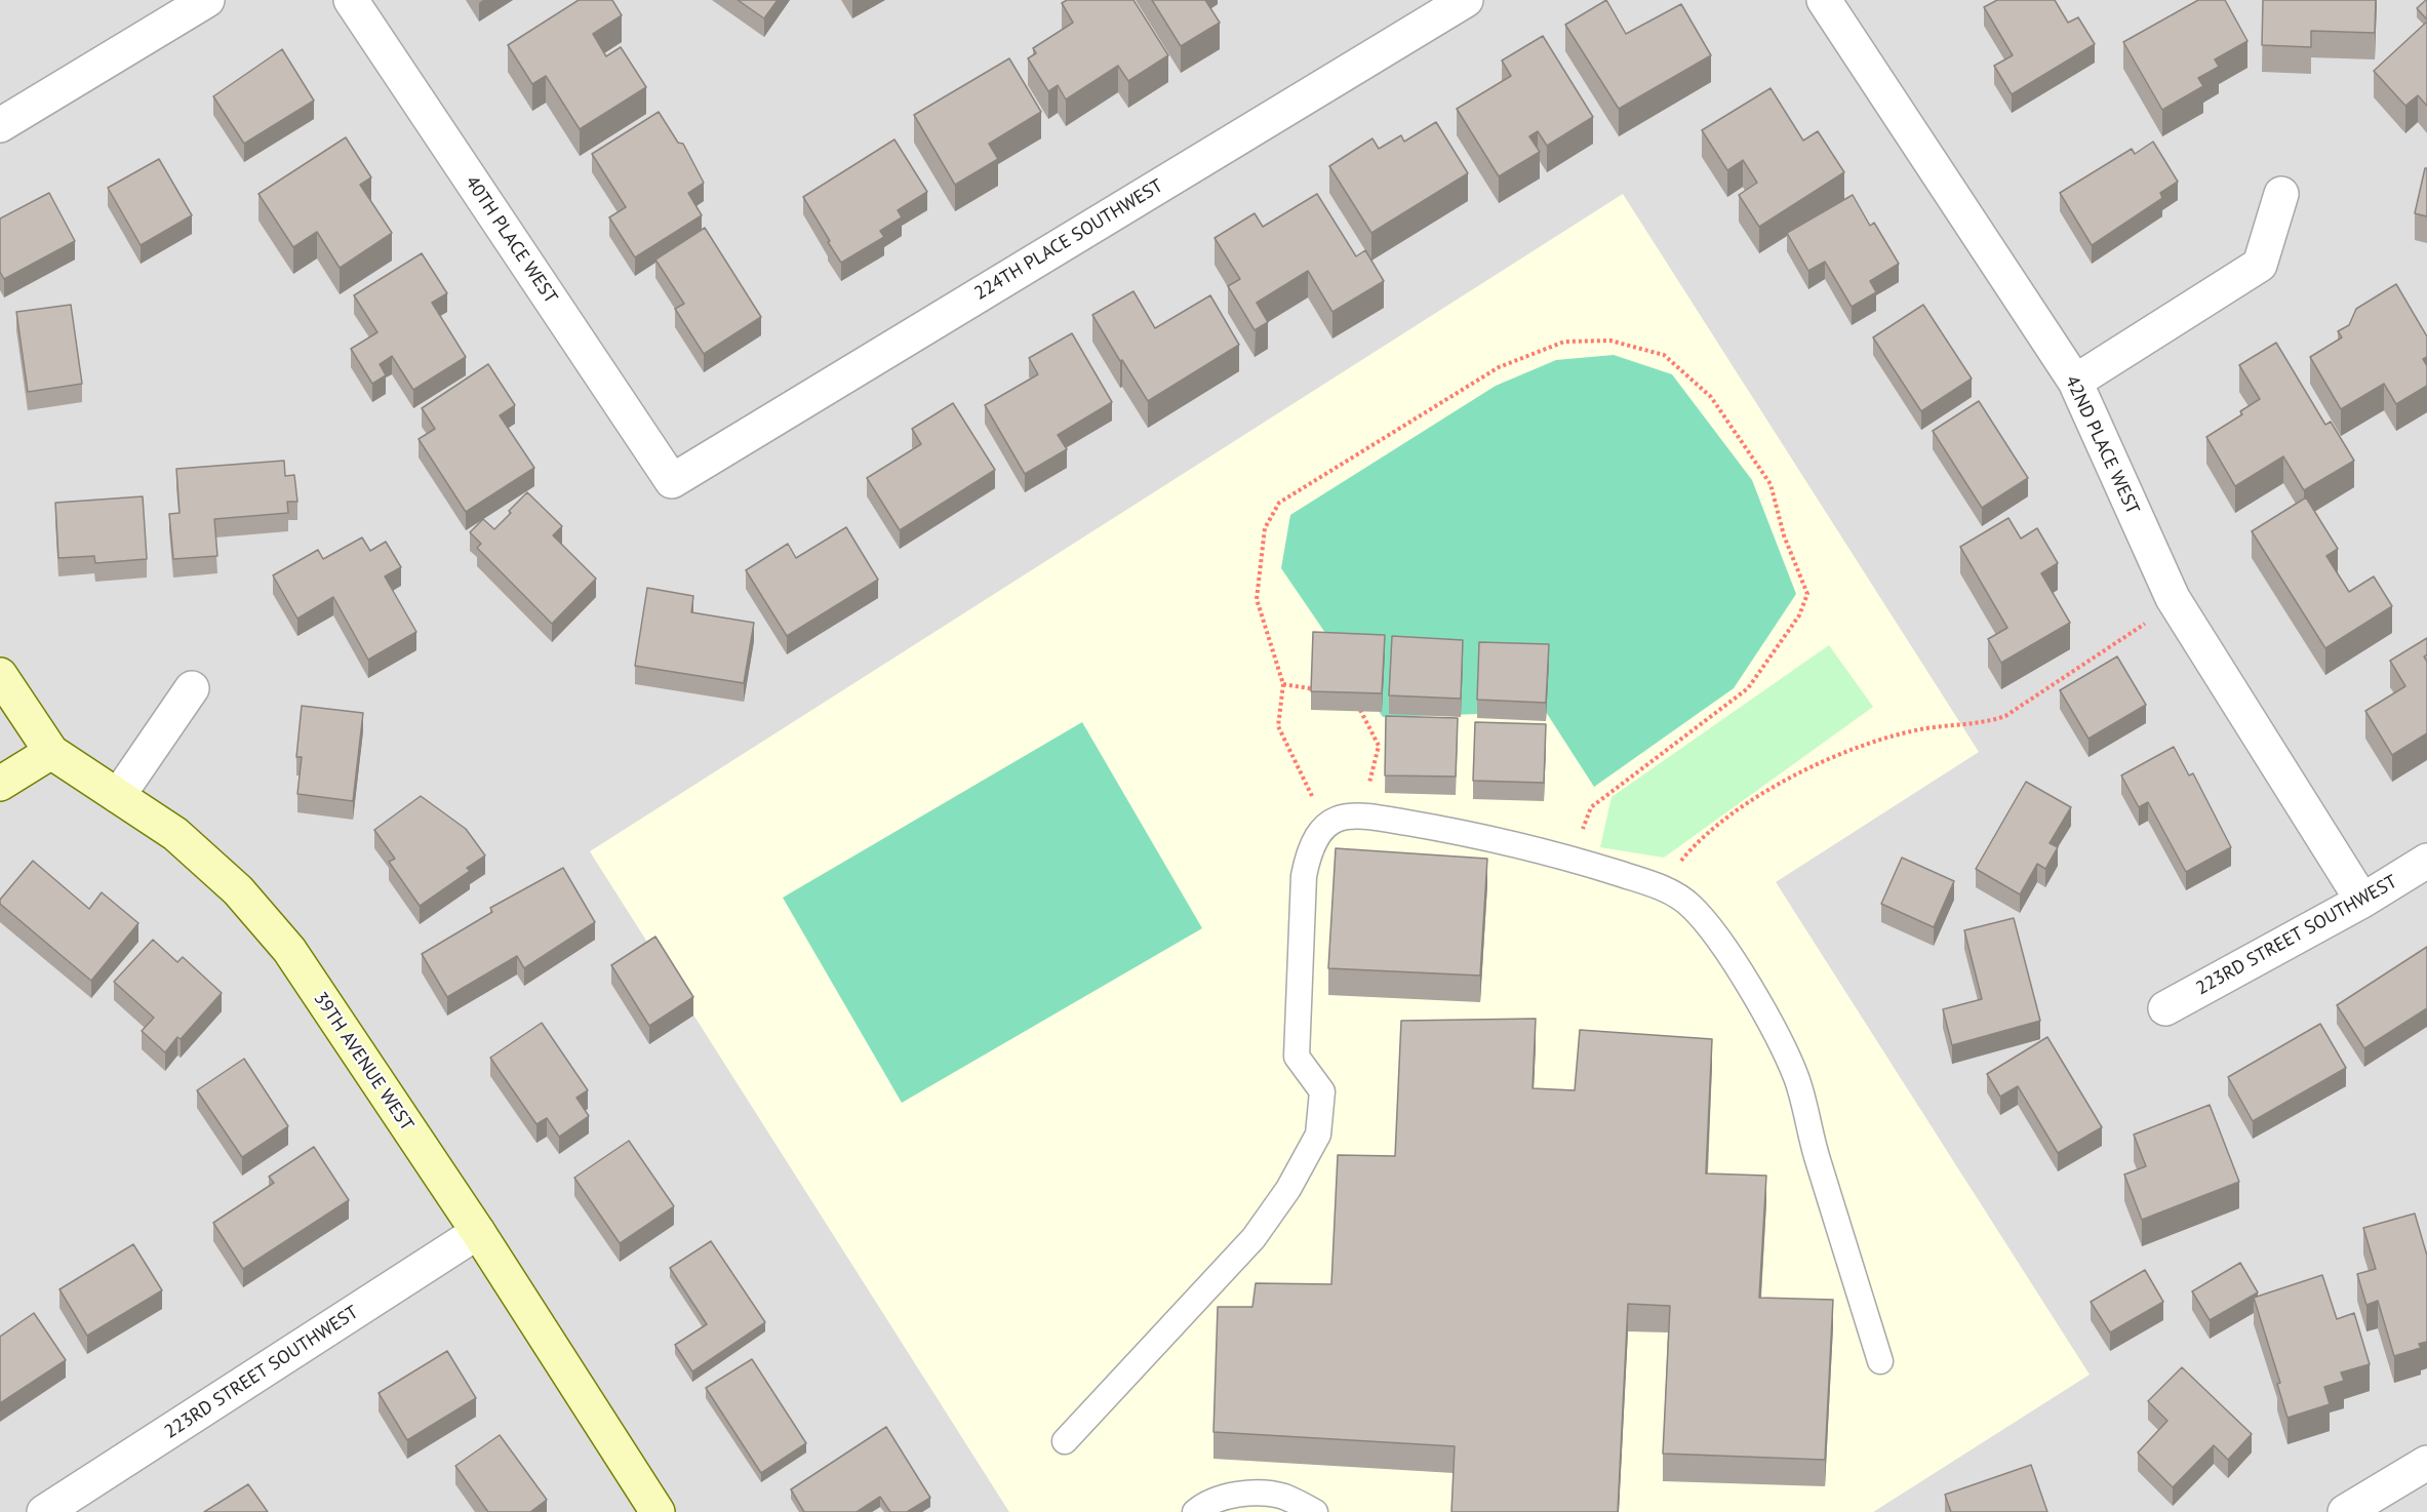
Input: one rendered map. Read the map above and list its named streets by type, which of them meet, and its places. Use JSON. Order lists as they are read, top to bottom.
{
  "streets": {
    "street": [
      "40TH PLACE WEST",
      "224TH PLACE SOUTHWEST",
      "42ND PLACE WEST",
      "223RD STREET SOUTHWEST",
      "39TH AVENUE WEST"
    ]
  },
  "crossings": [
    ["40TH PLACE WEST", "224TH PLACE SOUTHWEST"],
    ["42ND PLACE WEST", "223RD STREET SOUTHWEST"],
    ["223RD STREET SOUTHWEST", "39TH AVENUE WEST"]
  ]
}
